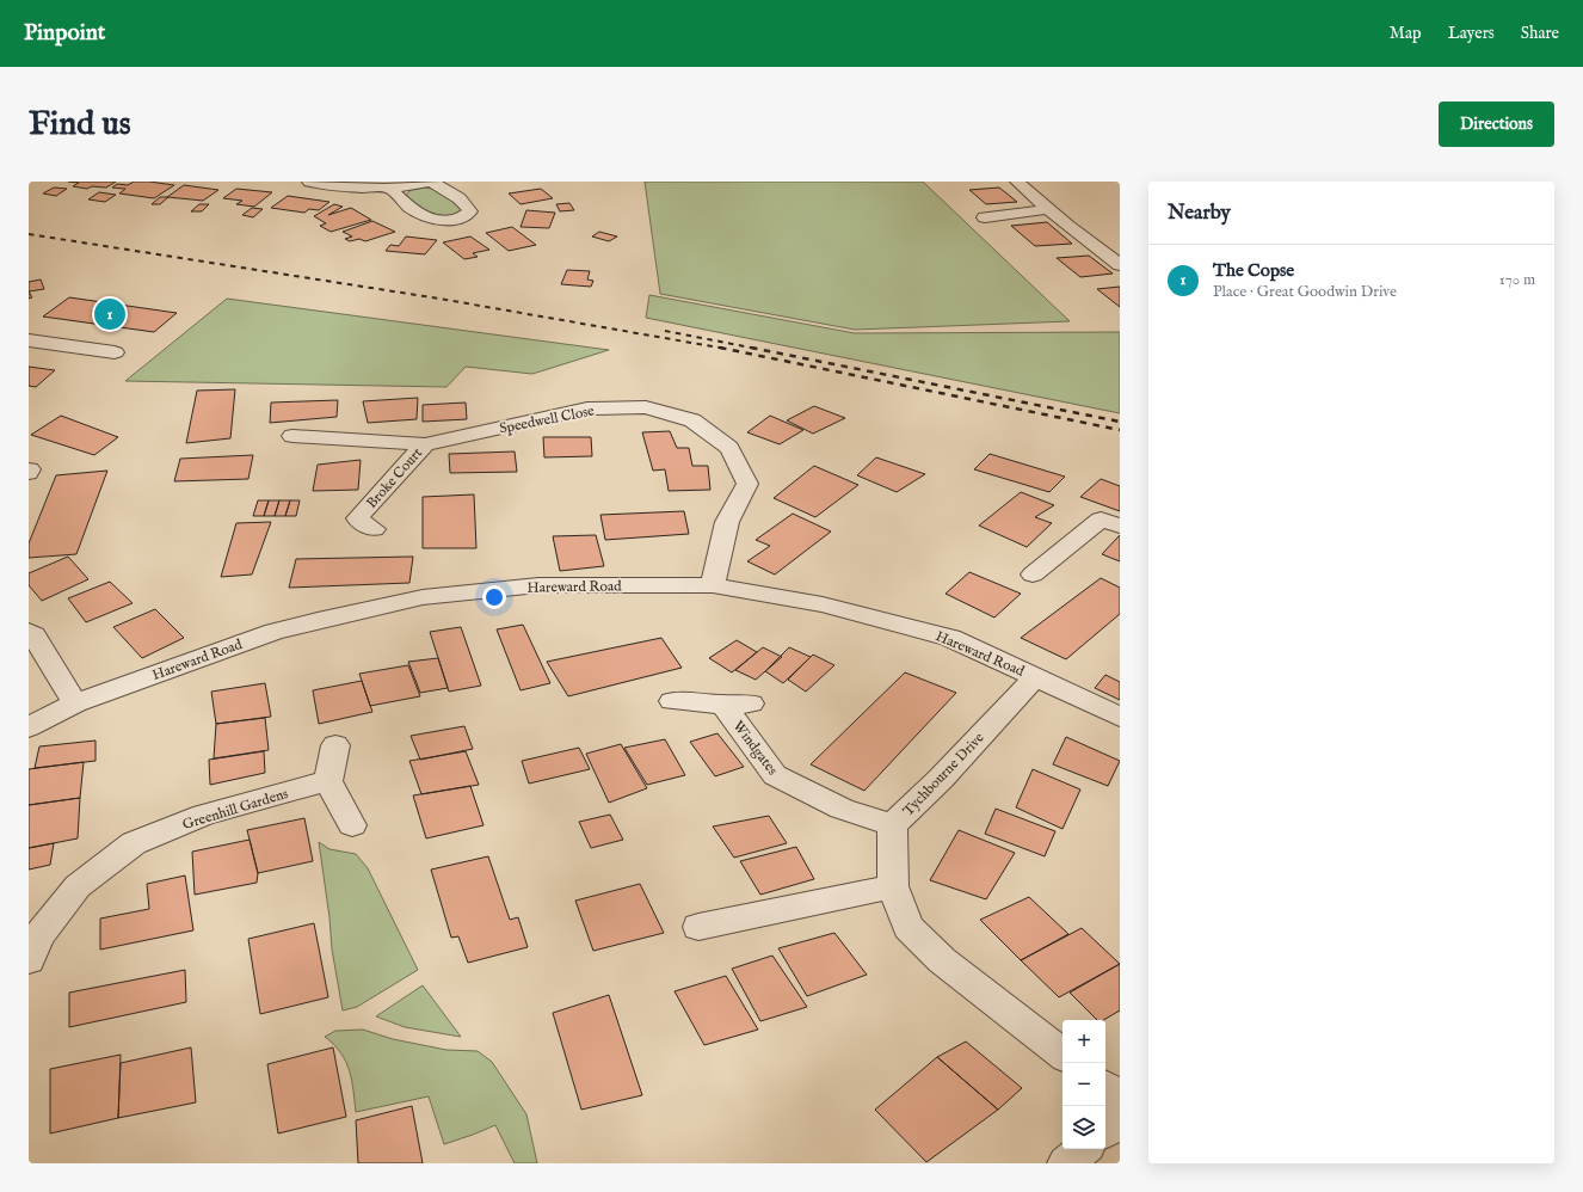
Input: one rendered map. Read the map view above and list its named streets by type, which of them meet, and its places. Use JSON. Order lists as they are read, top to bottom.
{
  "streets": {
    "street": [
      "Speedwell Close",
      "Broke Court",
      "Hareward Road",
      "Windgates",
      "Tychbourne Drive",
      "Greenhill Gardens"
    ]
  },
  "crossings": [
    ["Speedwell Close", "Broke Court"],
    ["Speedwell Close", "Hareward Road"],
    ["Hareward Road", "Tychbourne Drive"],
    ["Windgates", "Tychbourne Drive"]
  ],
  "page": {
    "header": "Pinpoint",
    "nav": ["Map", "Layers", "Share"],
    "buttons": "Directions",
    "title": "Find us",
    "heading": "Nearby",
    "list": [
      {
        "mark": "1",
        "name": "The Copse",
        "note": "Place · Great Goodwin Drive",
        "value": "170 m"
      }
    ],
    "pins": "1",
    "map_buttons": ["+", "−"]
  }
}
